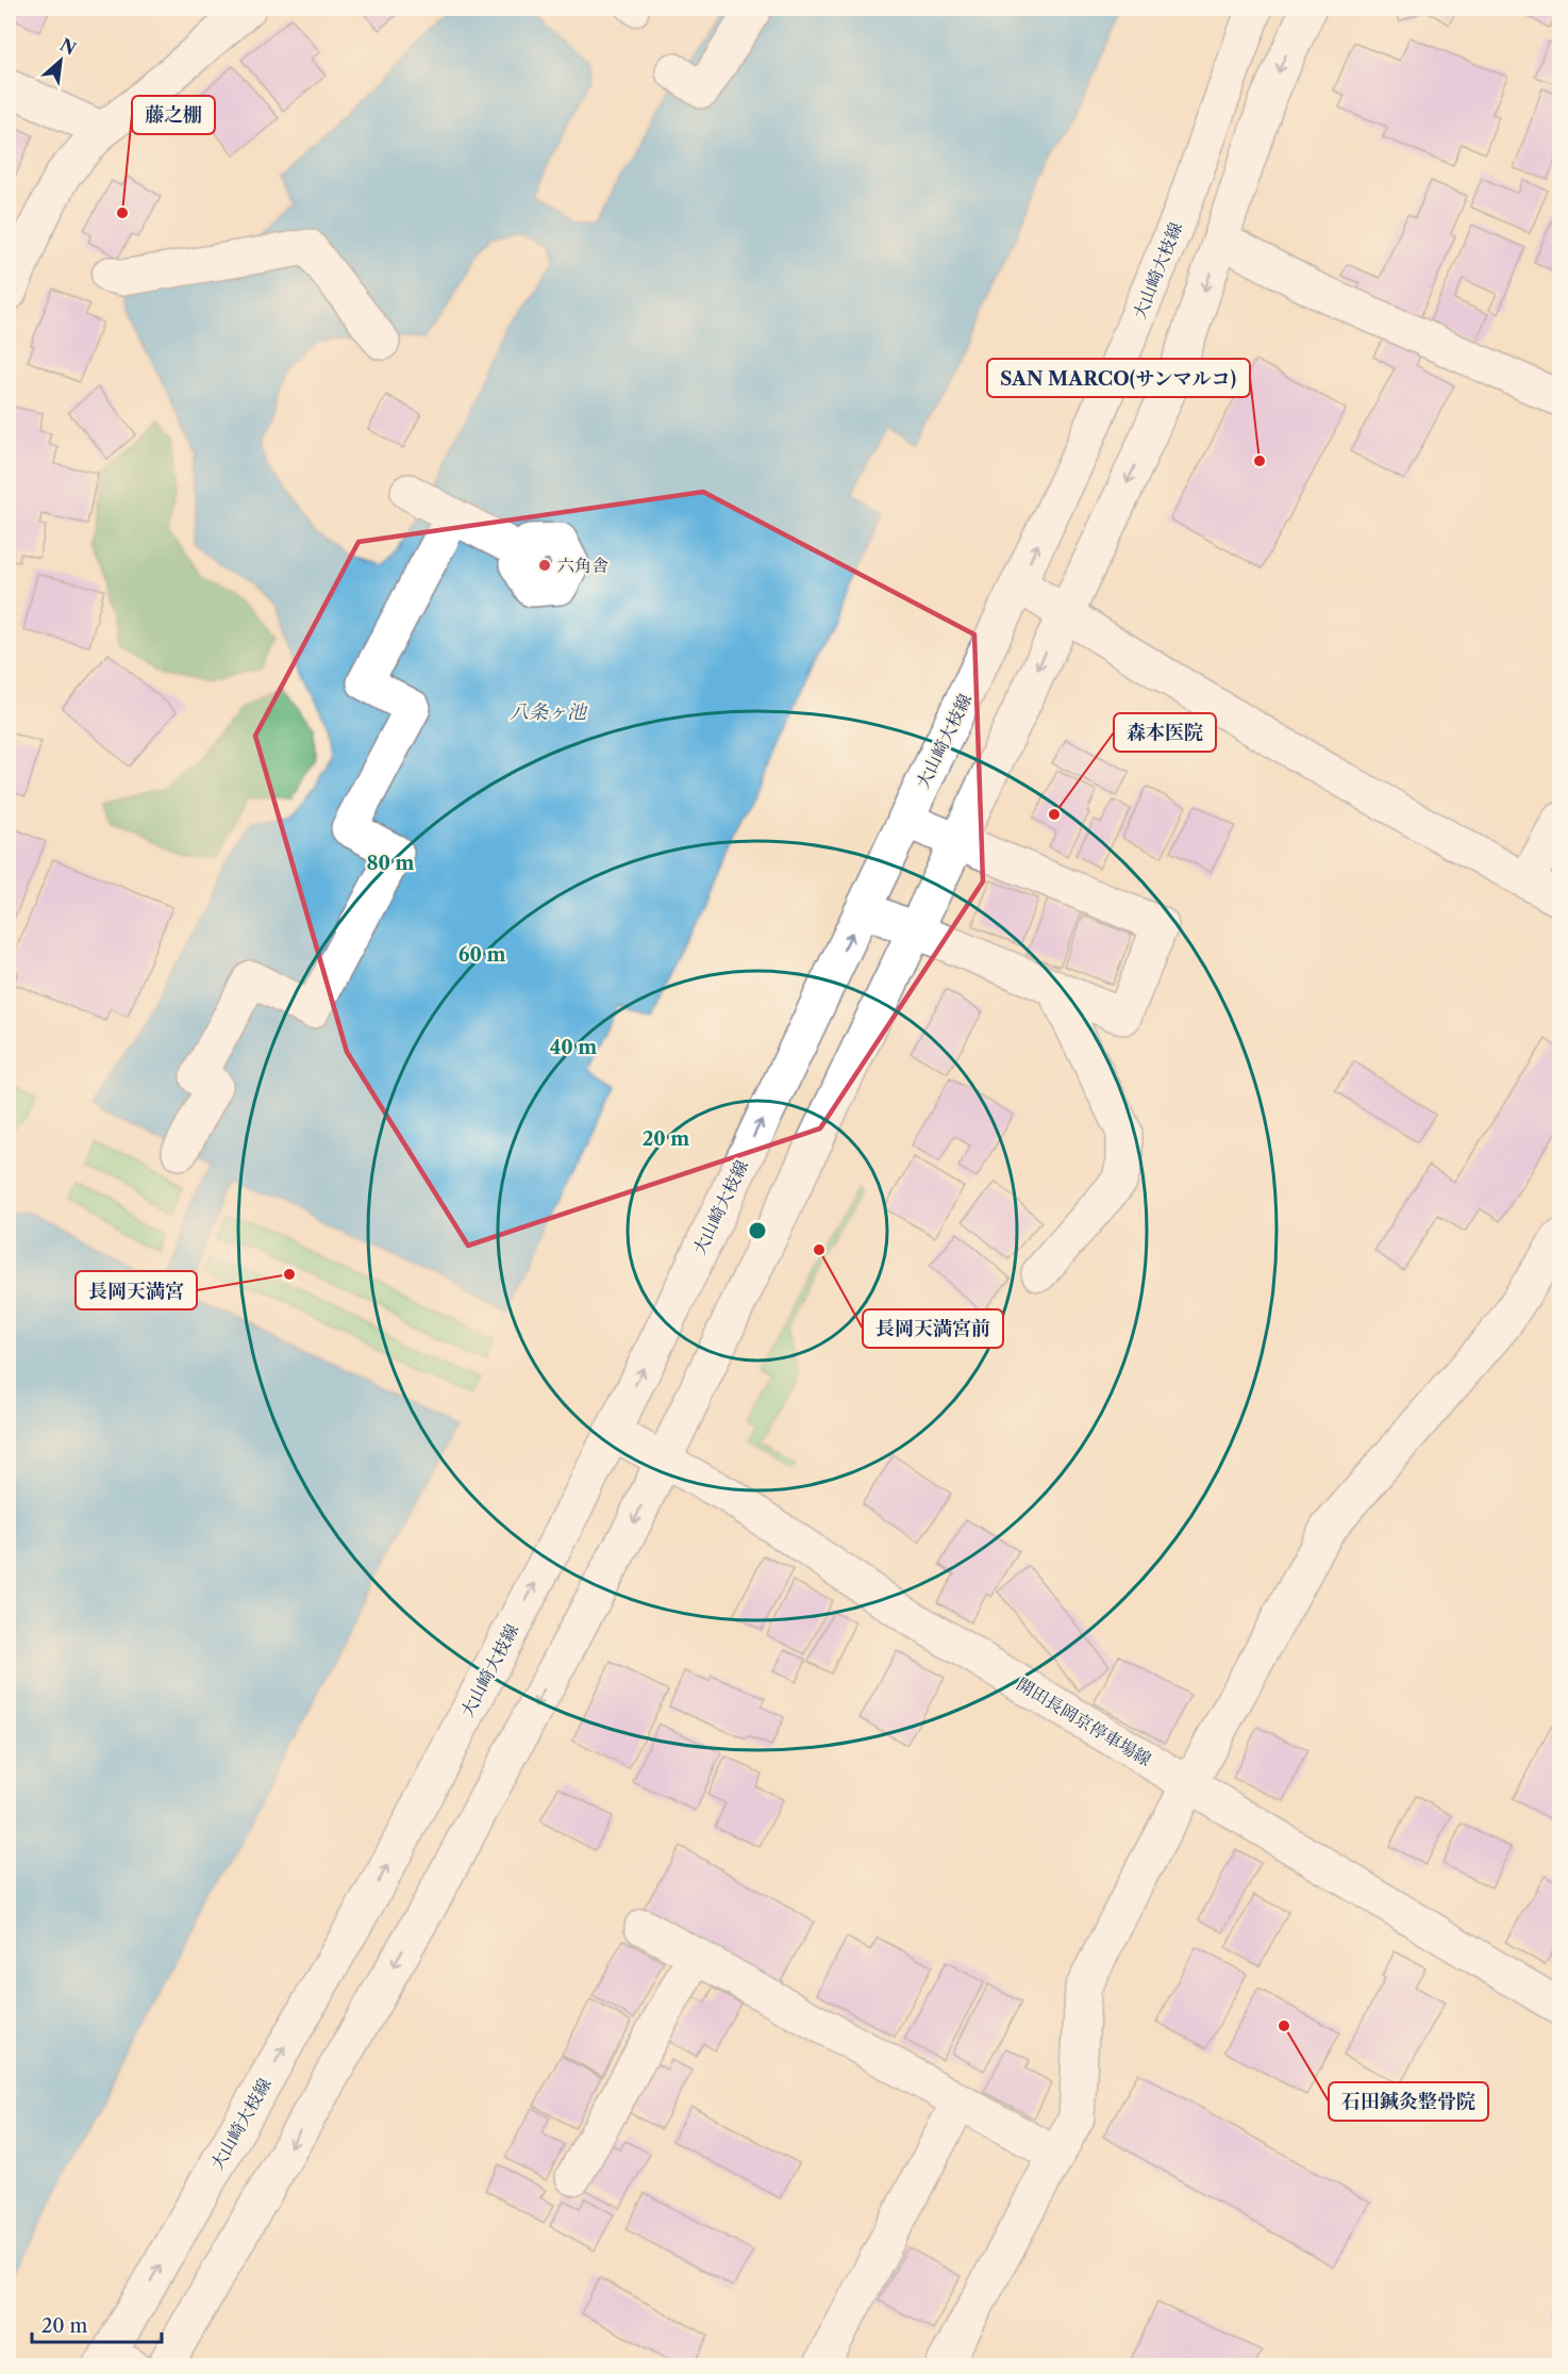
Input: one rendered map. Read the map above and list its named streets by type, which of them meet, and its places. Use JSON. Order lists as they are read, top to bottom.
{
  "streets": {
    "street": ["大山崎大枝線", "開田長岡京停車場線"]
  },
  "crossings": [
    ["大山崎大枝線", "開田長岡京停車場線"]
  ],
  "water": ["八条ヶ池"],
  "places": [
    "藤之棚",
    "SAN MARCO(サンマルコ)",
    "六角舎",
    "森本医院",
    "長岡天満宮前",
    "長岡天満宮",
    "石田鍼灸整骨院"
  ],
  "scale_bar": "20 m",
  "north": "top right",
  "rings": [
    "80 m",
    "60 m",
    "40 m",
    "20 m"
  ]
}
